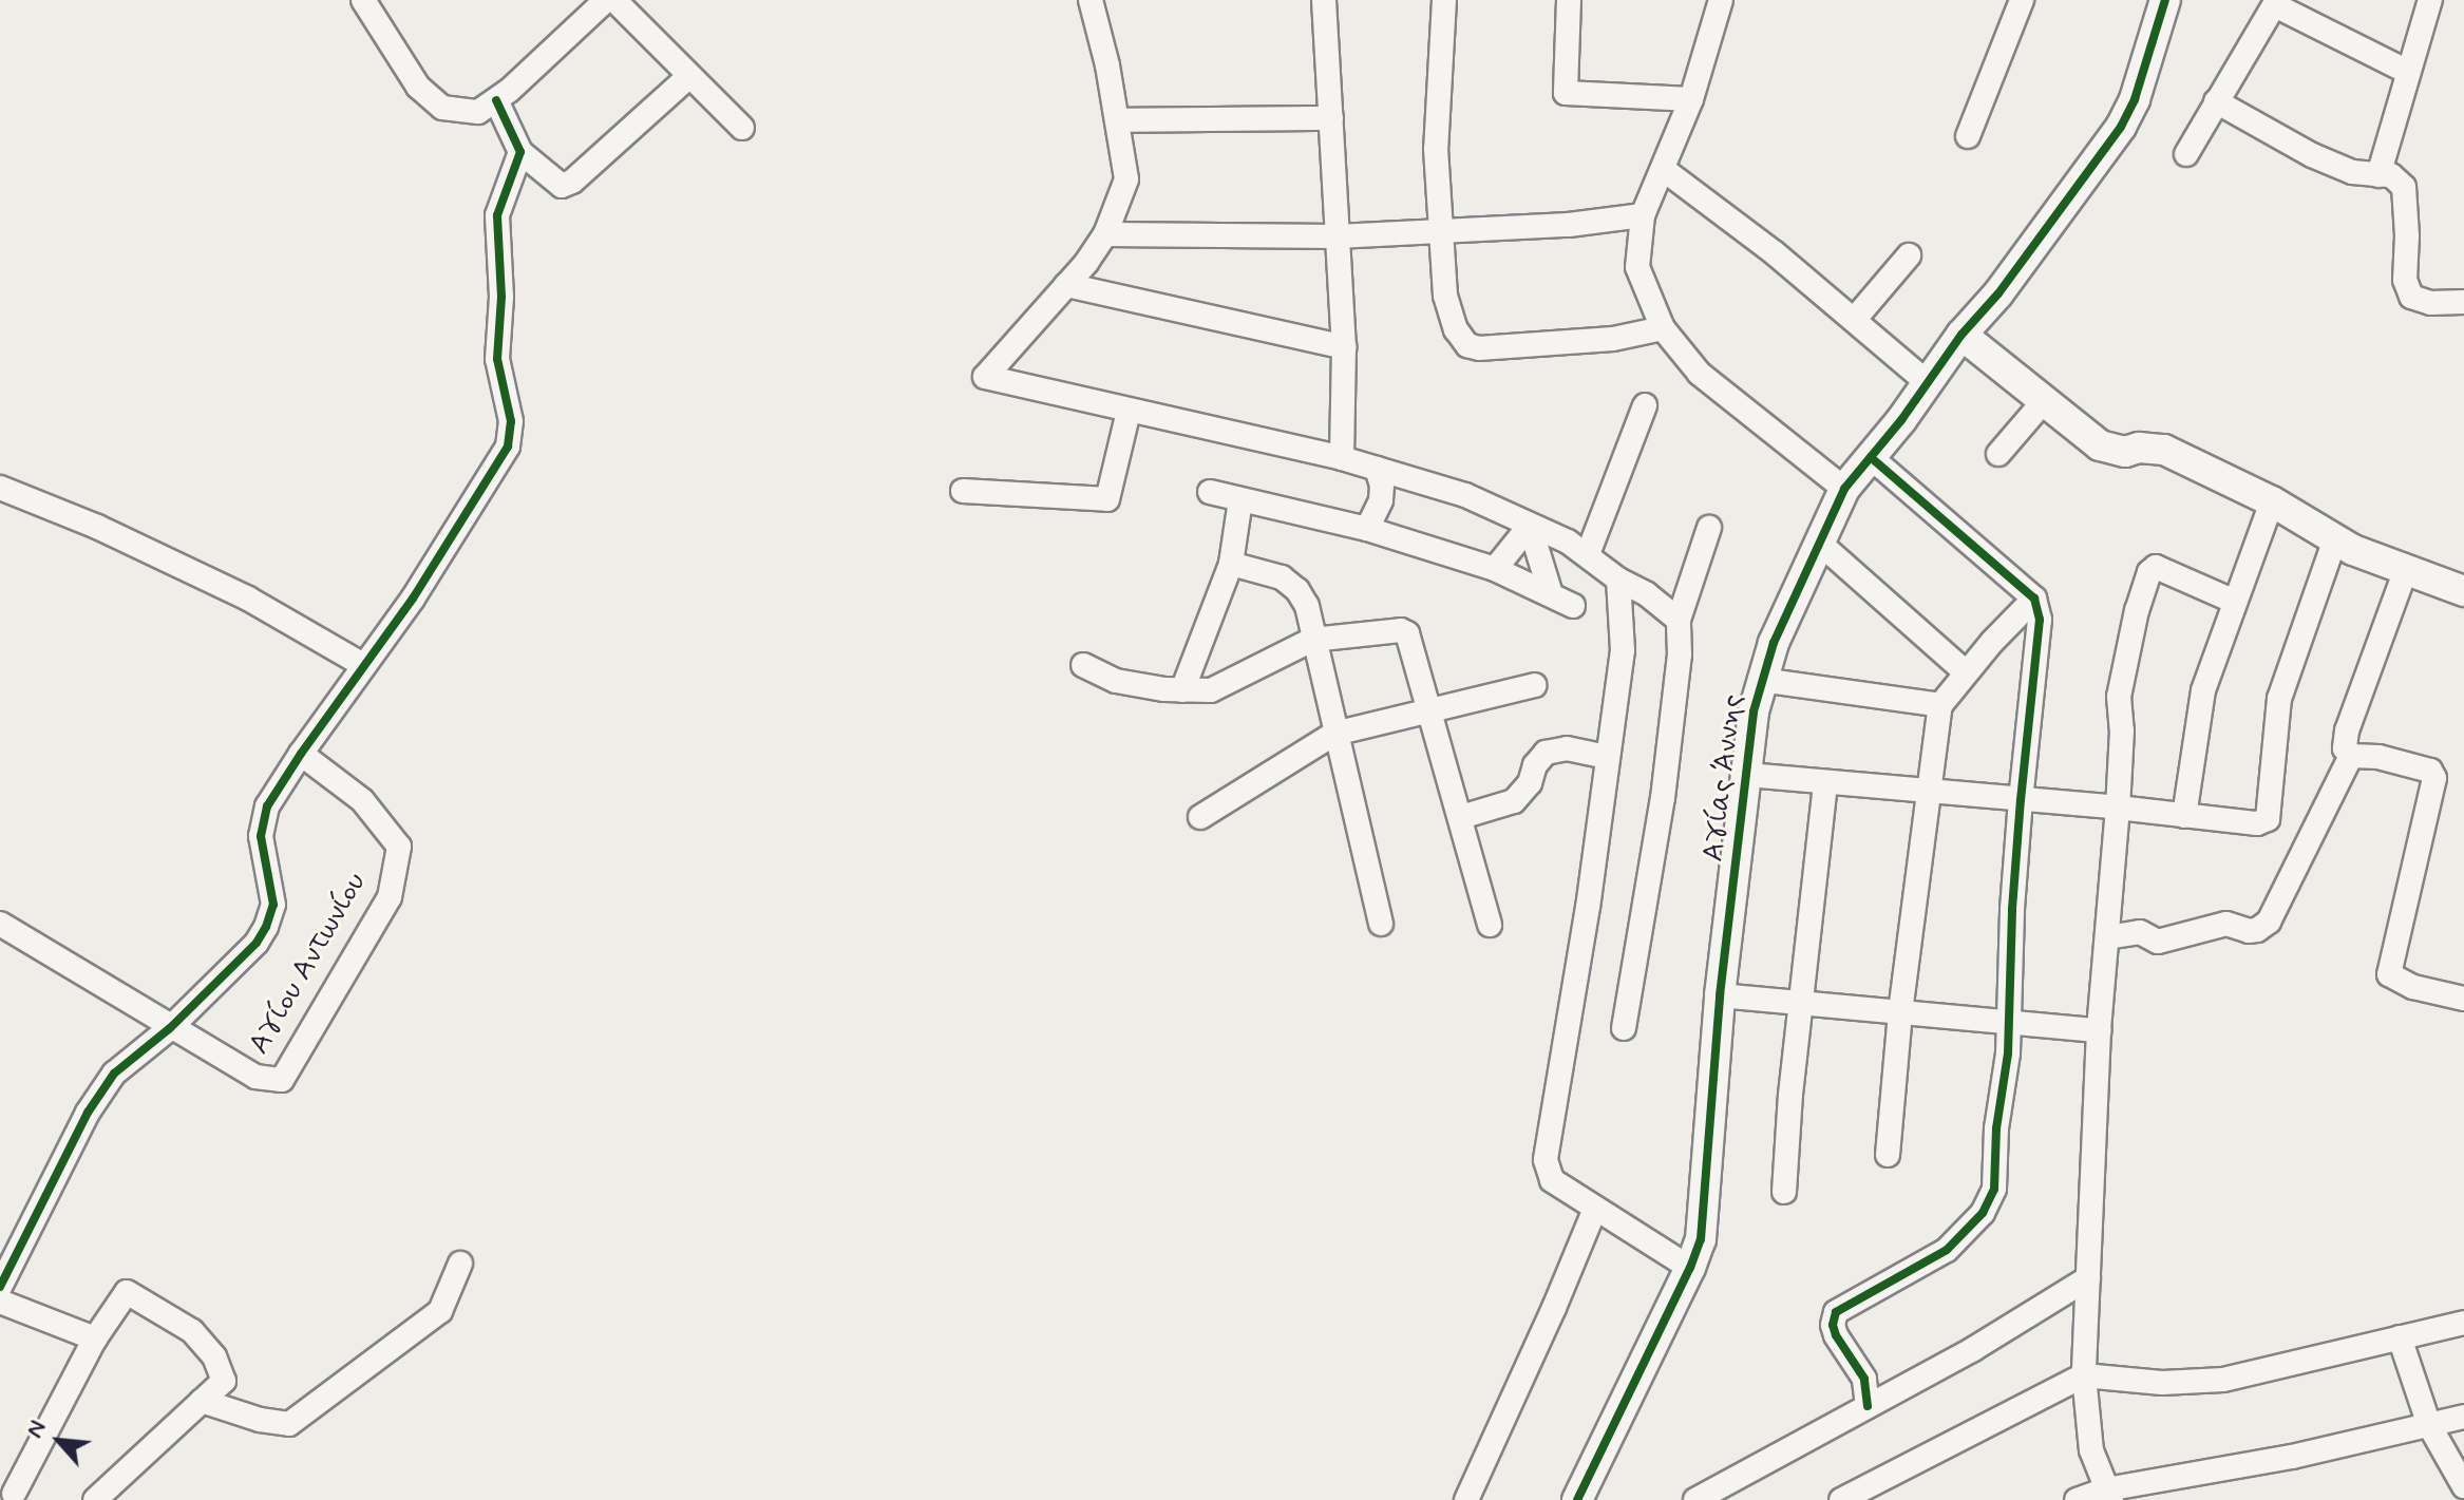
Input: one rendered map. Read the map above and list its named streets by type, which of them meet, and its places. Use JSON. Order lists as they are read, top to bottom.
{
  "streets": {
    "street": ["Αγίας Άννης", "Αγίου Αντωνίου"]
  },
  "north": "top left"
}
